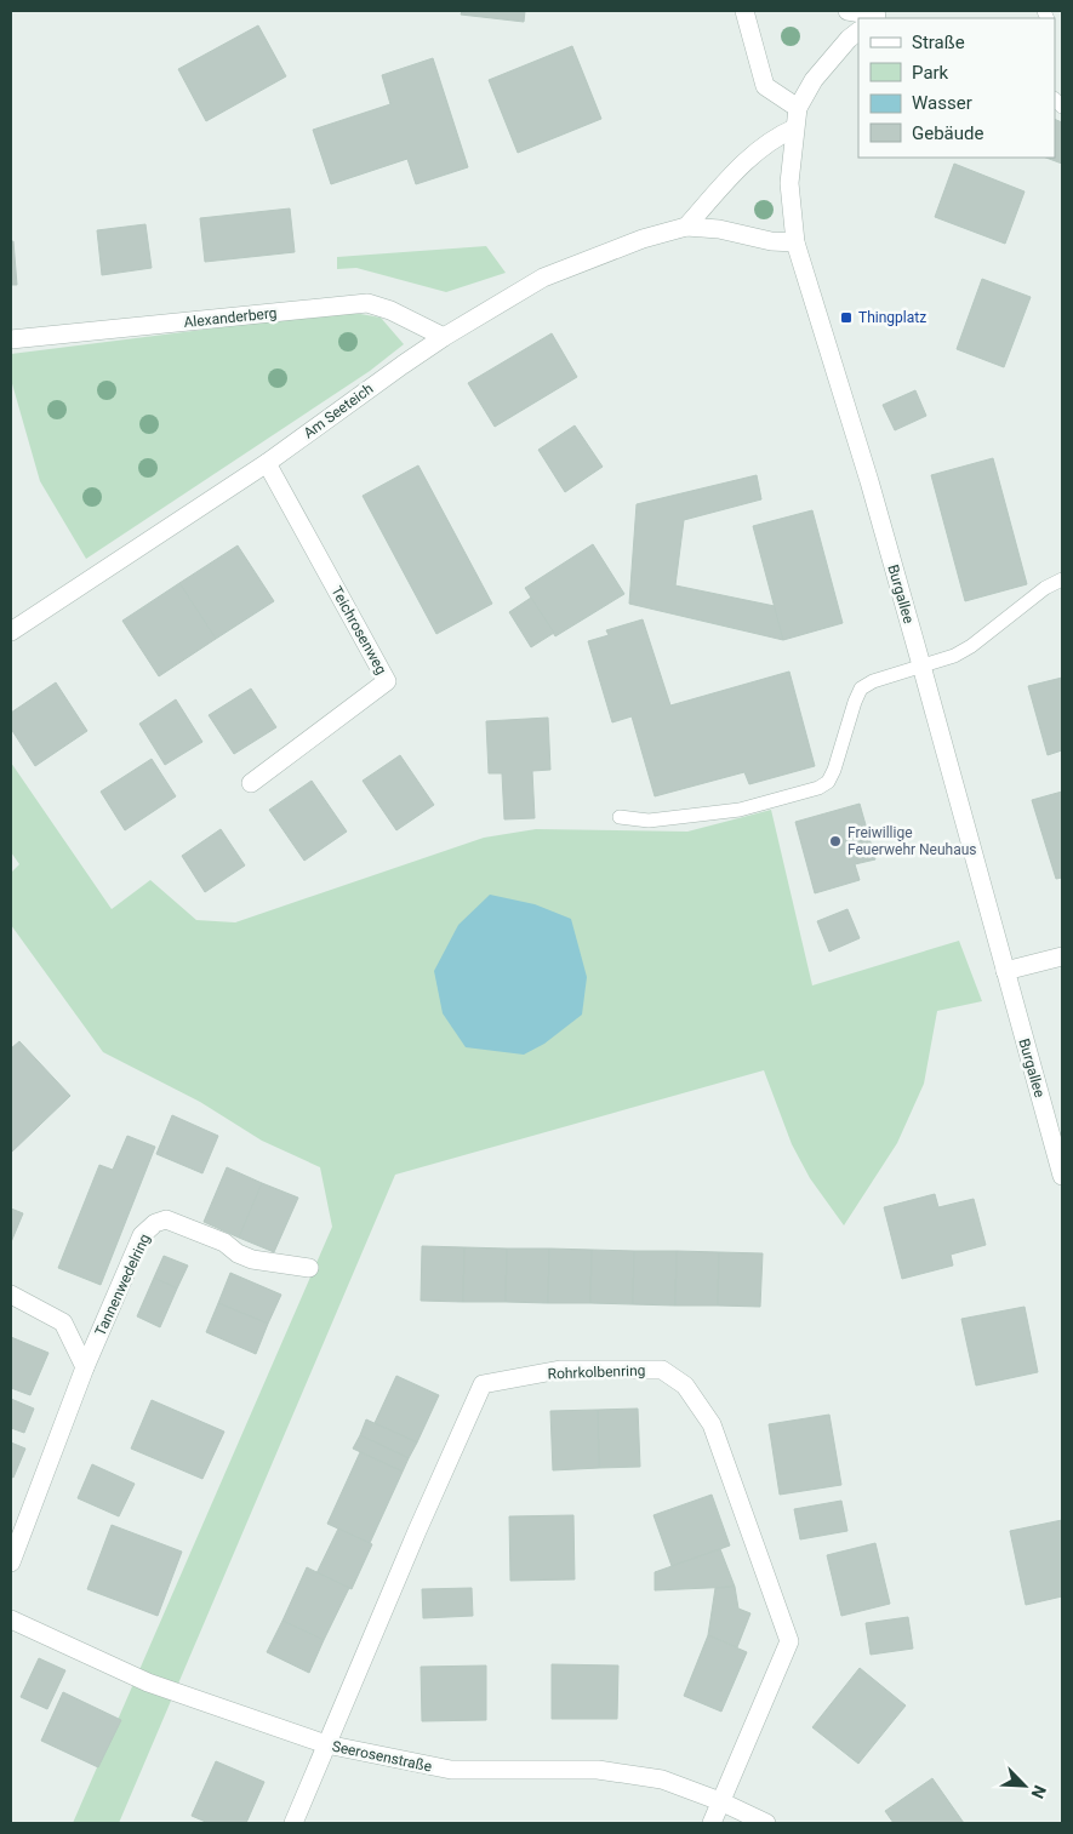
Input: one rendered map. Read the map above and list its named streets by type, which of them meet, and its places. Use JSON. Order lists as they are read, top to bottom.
{
  "streets": {
    "street": [
      "Alexanderberg",
      "Am Seeteich",
      "Burgallee",
      "Teichrosenweg",
      "Tannenwedelring",
      "Rohrkolbenring",
      "Seerosenstraße"
    ]
  },
  "crossings": [
    ["Alexanderberg", "Am Seeteich"],
    ["Am Seeteich", "Burgallee"],
    ["Am Seeteich", "Teichrosenweg"],
    ["Rohrkolbenring", "Seerosenstraße"]
  ],
  "places": {
    "transit": ["Thingplatz"],
    "other": ["Freiwillige Feuerwehr Neuhaus"]
  },
  "legend": [
    "Straße",
    "Park",
    "Wasser",
    "Gebäude"
  ],
  "north": "bottom right"
}
